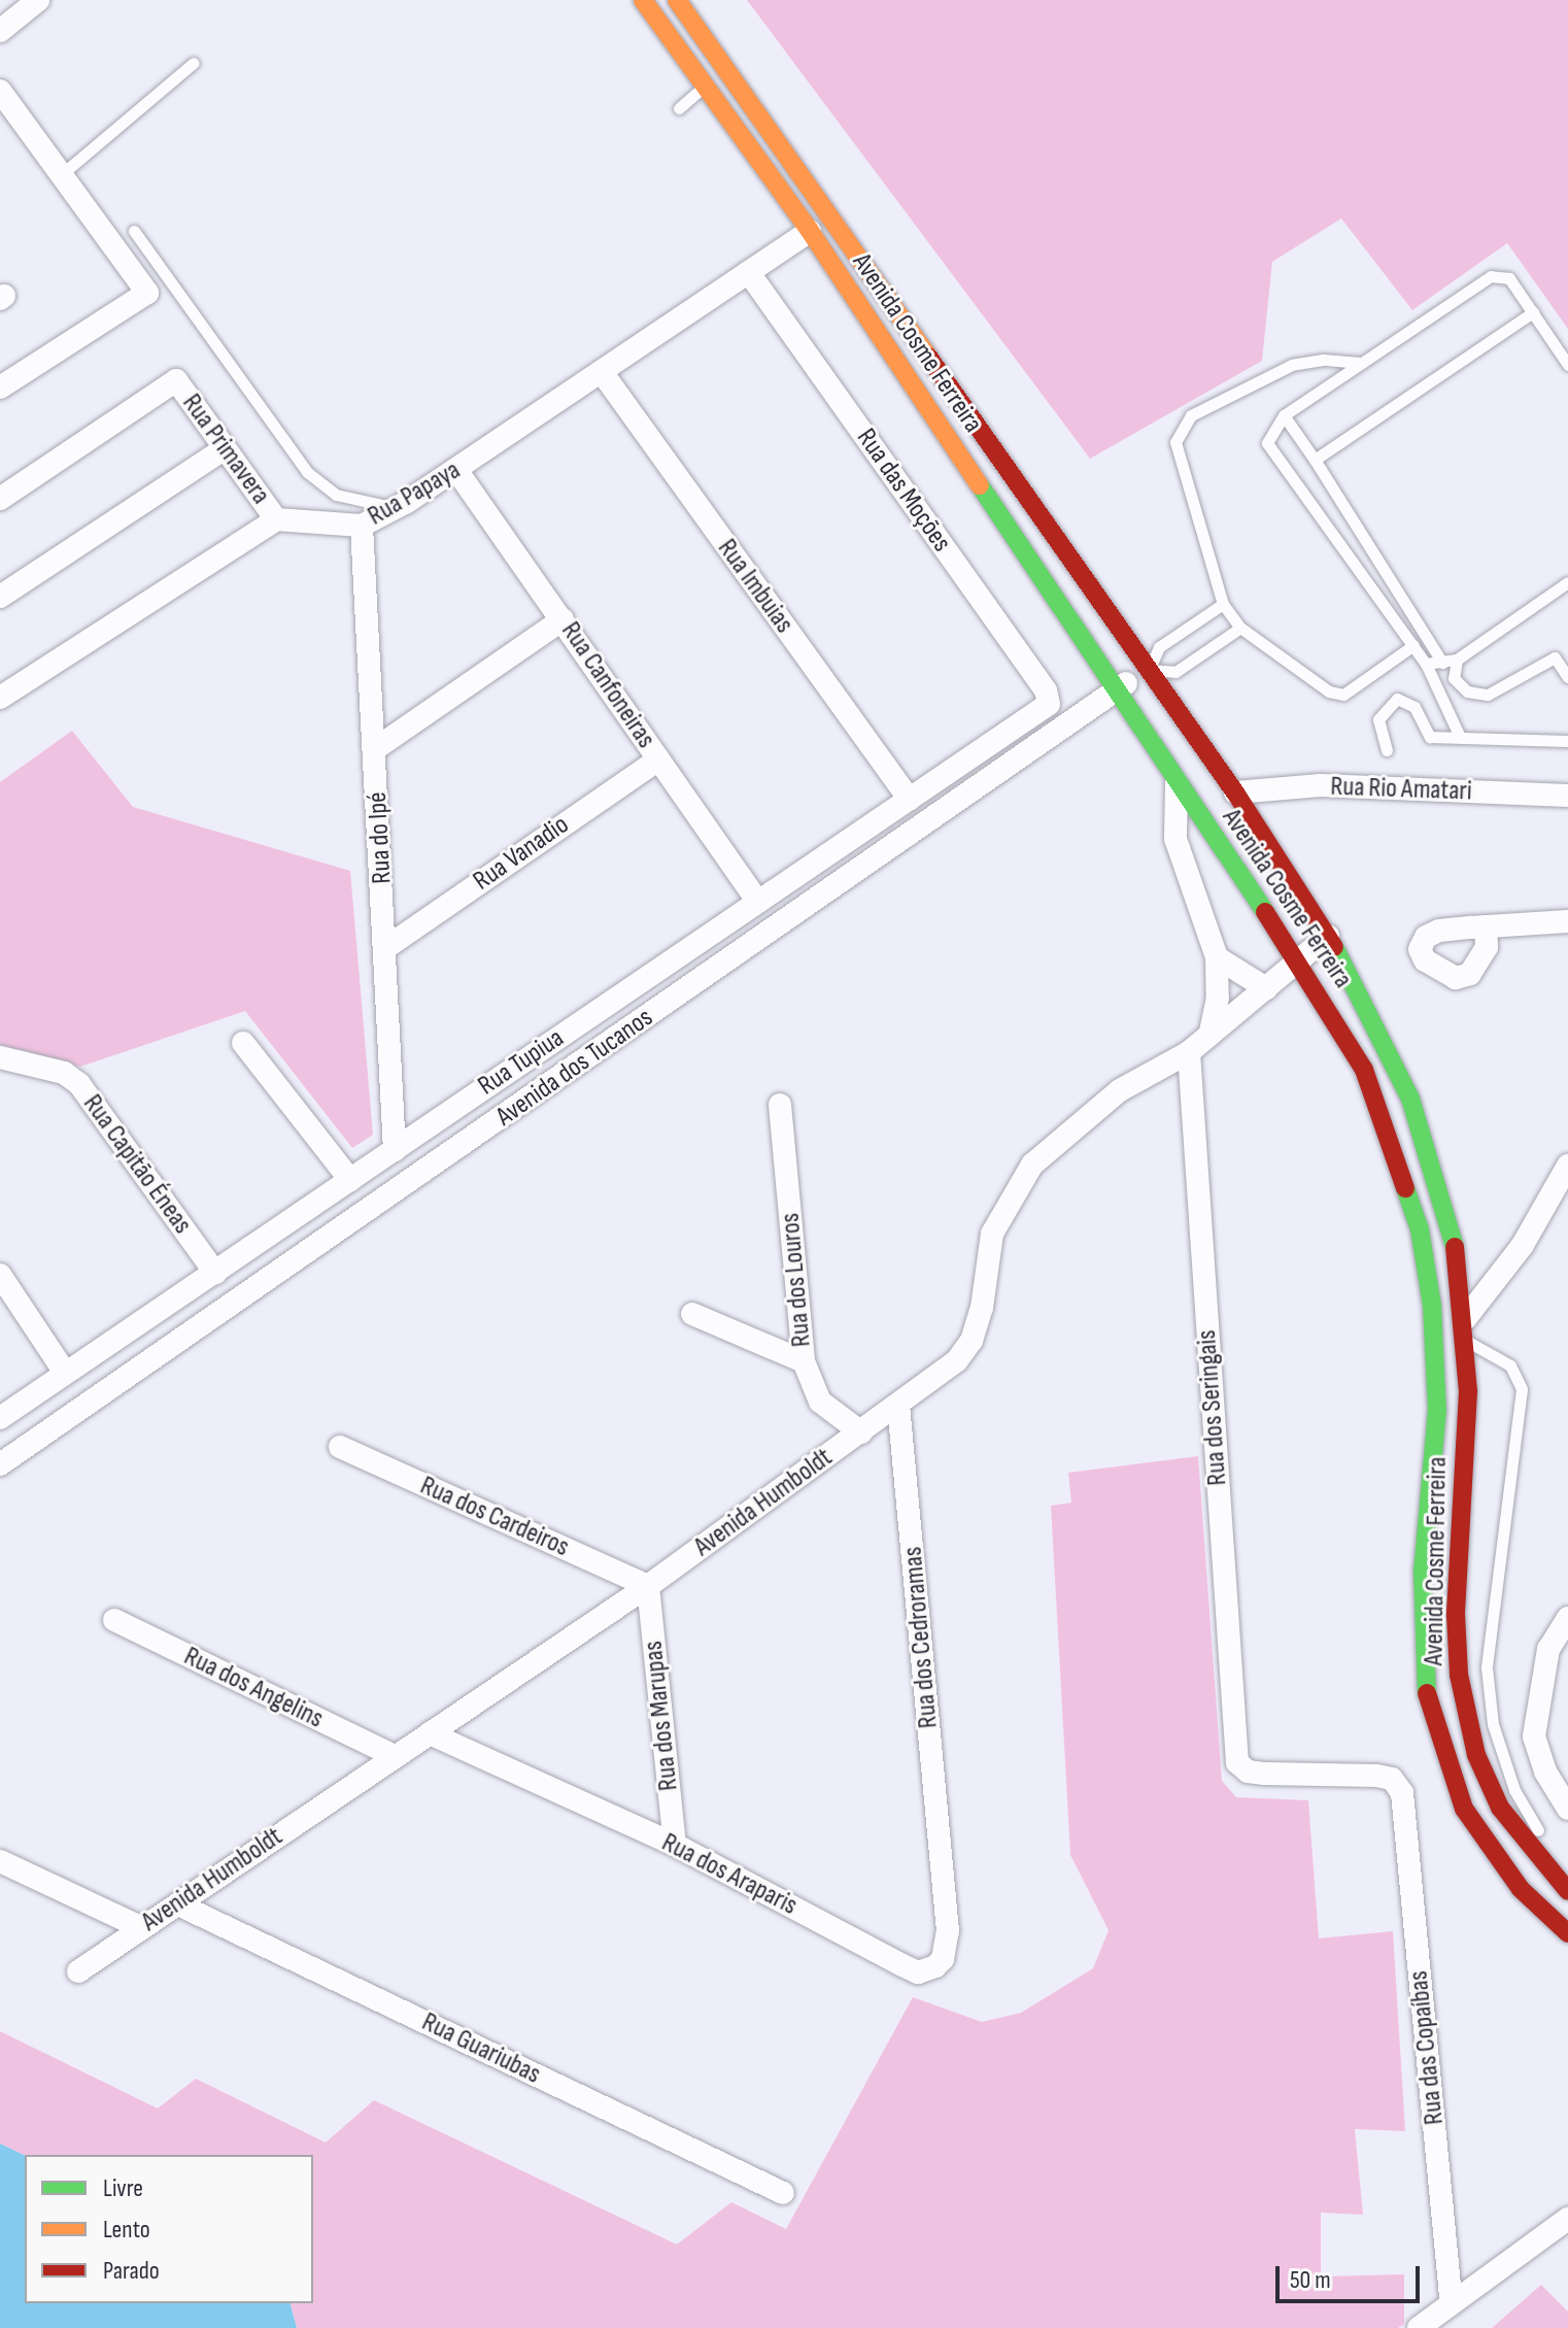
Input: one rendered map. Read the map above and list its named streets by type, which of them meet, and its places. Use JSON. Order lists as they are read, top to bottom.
{
  "streets": {
    "main road": ["Avenida Cosme Ferreira"],
    "street": [
      "Rua Primavera",
      "Rua das Moções",
      "Rua Papaya",
      "Rua Imbuias",
      "Rua Canfoneiras",
      "Rua Rio Amatari",
      "Rua do Ipé",
      "Rua Vanadio",
      "Rua Tupiua",
      "Avenida dos Tucanos",
      "Rua Capitão Éneas",
      "Rua dos Louros",
      "Rua dos Seringais",
      "Avenida Humboldt",
      "Rua dos Cardeiros",
      "Rua dos Cedroramas",
      "Rua dos Angelins",
      "Rua dos Marupas",
      "Rua dos Araparis",
      "Rua das Copaíbas",
      "Rua Guariubas"
    ]
  },
  "crossings": [
    ["Avenida Cosme Ferreira", "Rua Papaya"],
    ["Avenida Cosme Ferreira", "Rua Rio Amatari"],
    ["Avenida Cosme Ferreira", "Avenida dos Tucanos"],
    ["Avenida Cosme Ferreira", "Avenida Humboldt"],
    ["Rua Primavera", "Rua Papaya"],
    ["Rua das Moções", "Rua Papaya"],
    ["Rua das Moções", "Rua Tupiua"],
    ["Rua Papaya", "Rua Imbuias"],
    ["Rua Papaya", "Rua Canfoneiras"],
    ["Rua Papaya", "Rua do Ipé"],
    ["Rua Imbuias", "Rua Tupiua"],
    ["Rua Canfoneiras", "Rua Vanadio"],
    ["Rua Canfoneiras", "Rua Tupiua"],
    ["Rua do Ipé", "Rua Vanadio"],
    ["Rua do Ipé", "Rua Tupiua"],
    ["Rua Tupiua", "Rua Capitão Éneas"],
    ["Rua dos Louros", "Avenida Humboldt"],
    ["Rua dos Seringais", "Avenida Humboldt"],
    ["Rua dos Seringais", "Rua das Copaíbas"],
    ["Avenida Humboldt", "Rua dos Cardeiros"],
    ["Avenida Humboldt", "Rua dos Cedroramas"],
    ["Avenida Humboldt", "Rua dos Angelins"],
    ["Avenida Humboldt", "Rua dos Marupas"],
    ["Avenida Humboldt", "Rua dos Araparis"],
    ["Avenida Humboldt", "Rua Guariubas"],
    ["Rua dos Cardeiros", "Rua dos Marupas"],
    ["Rua dos Cedroramas", "Rua dos Araparis"],
    ["Rua dos Marupas", "Rua dos Araparis"]
  ],
  "legend": ["Livre", "Lento", "Parado"],
  "scale_bar": "50 m"
}
